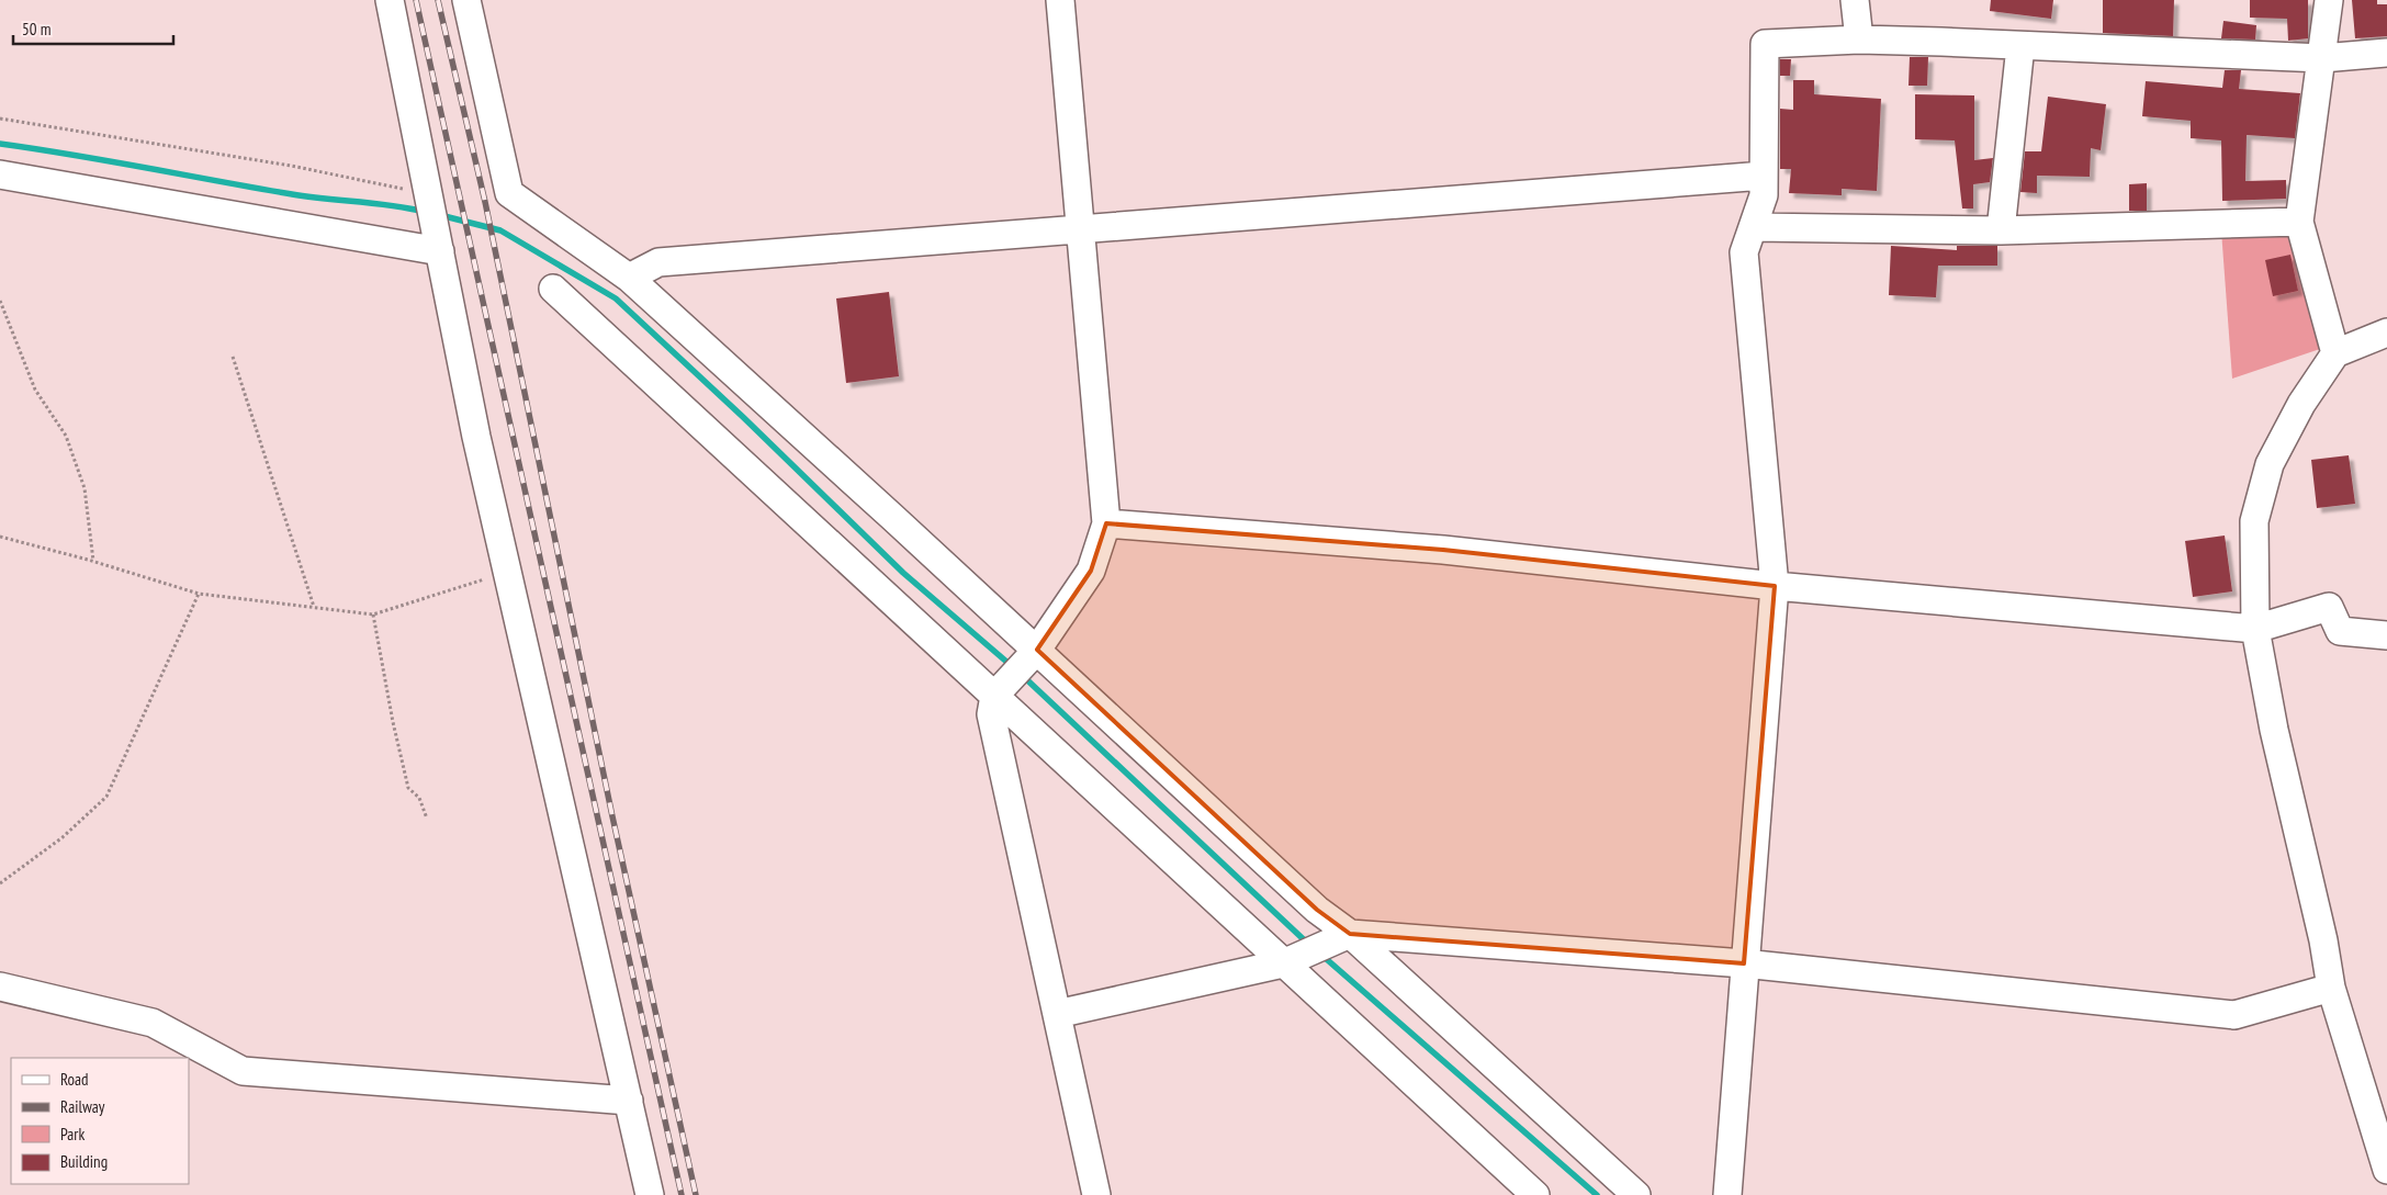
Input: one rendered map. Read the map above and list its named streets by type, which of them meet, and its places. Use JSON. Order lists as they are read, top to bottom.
{
  "legend": [
    "Road",
    "Railway",
    "Park",
    "Building"
  ],
  "scale_bar": "50 m"
}
